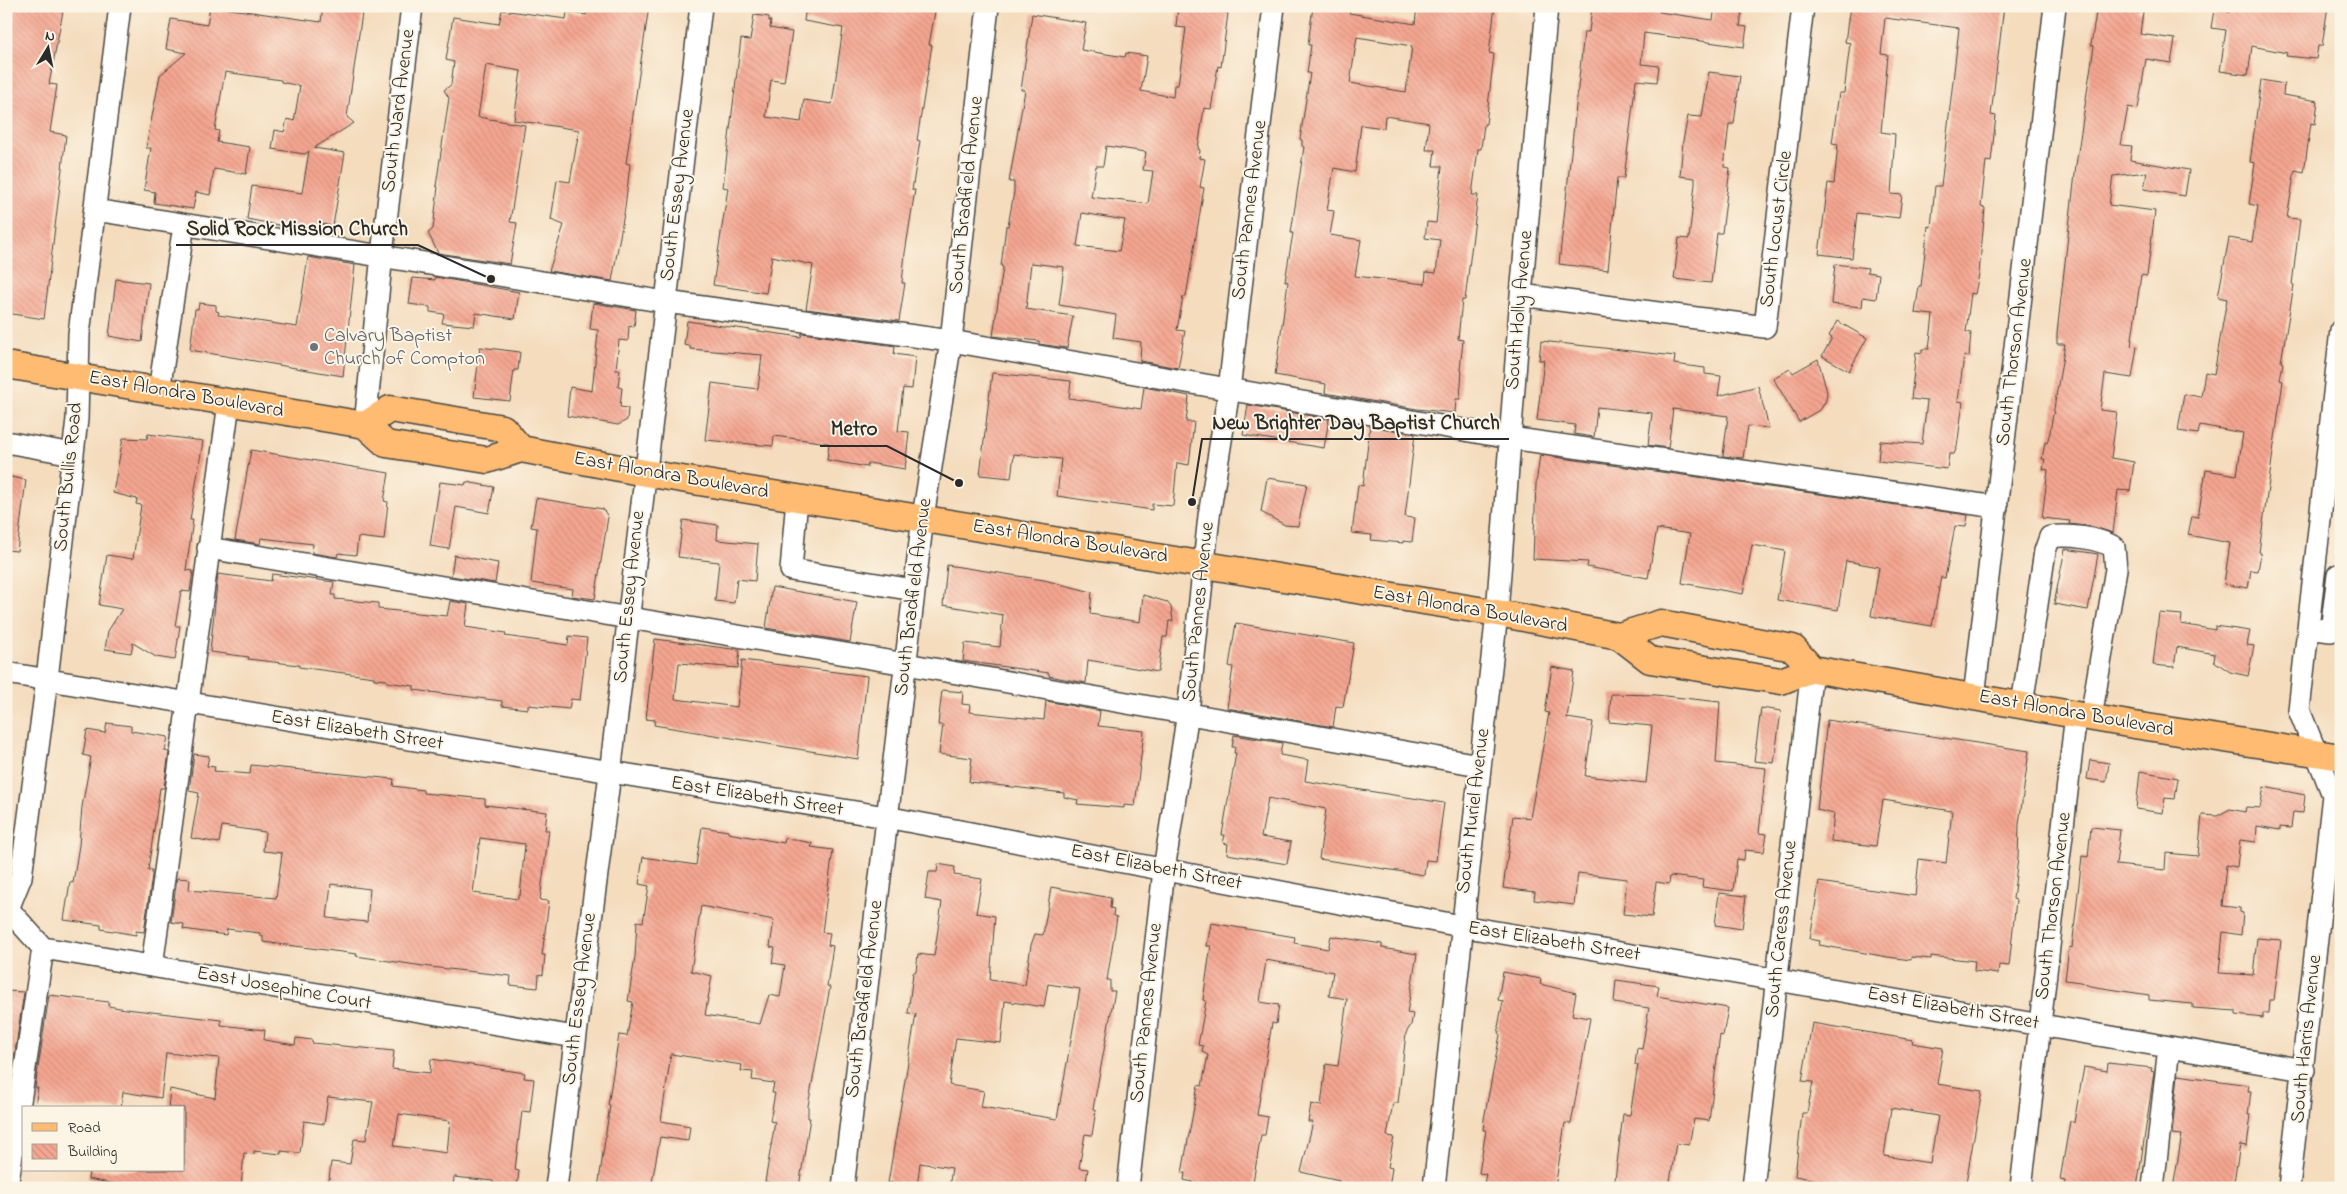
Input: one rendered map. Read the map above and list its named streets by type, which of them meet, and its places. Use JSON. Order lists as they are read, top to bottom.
{
  "streets": {
    "main road": ["East Alondra Boulevard"],
    "street": [
      "South Ward Avenue",
      "South Essey Avenue",
      "South Bradfield Avenue",
      "South Pannes Avenue",
      "South Locust Circle",
      "South Holly Avenue",
      "South Thorson Avenue",
      "South Bullis Road",
      "East Elizabeth Street",
      "South Muriel Avenue",
      "South Caress Avenue",
      "East Josephine Court",
      "South Harris Avenue"
    ]
  },
  "crossings": [
    ["South Ward Avenue", "East Alondra Boulevard"],
    ["South Essey Avenue", "East Alondra Boulevard"],
    ["South Essey Avenue", "East Elizabeth Street"],
    ["South Essey Avenue", "East Josephine Court"],
    ["South Bradfield Avenue", "East Alondra Boulevard"],
    ["South Bradfield Avenue", "East Elizabeth Street"],
    ["South Pannes Avenue", "East Alondra Boulevard"],
    ["South Pannes Avenue", "East Elizabeth Street"],
    ["South Locust Circle", "South Holly Avenue"],
    ["South Holly Avenue", "East Alondra Boulevard"],
    ["South Holly Avenue", "South Muriel Avenue"],
    ["South Thorson Avenue", "East Alondra Boulevard"],
    ["South Thorson Avenue", "East Elizabeth Street"],
    ["East Alondra Boulevard", "South Bullis Road"],
    ["East Alondra Boulevard", "South Muriel Avenue"],
    ["East Alondra Boulevard", "South Caress Avenue"],
    ["East Alondra Boulevard", "South Harris Avenue"],
    ["South Bullis Road", "East Elizabeth Street"],
    ["East Elizabeth Street", "South Muriel Avenue"],
    ["East Elizabeth Street", "South Caress Avenue"],
    ["East Elizabeth Street", "South Harris Avenue"]
  ],
  "places": [
    "Solid Rock Mission Church",
    "Calvary Baptist Church of Compton",
    "Metro",
    "New Brighter Day Baptist Church"
  ],
  "legend": ["Road", "Building"],
  "north": "top"
}
